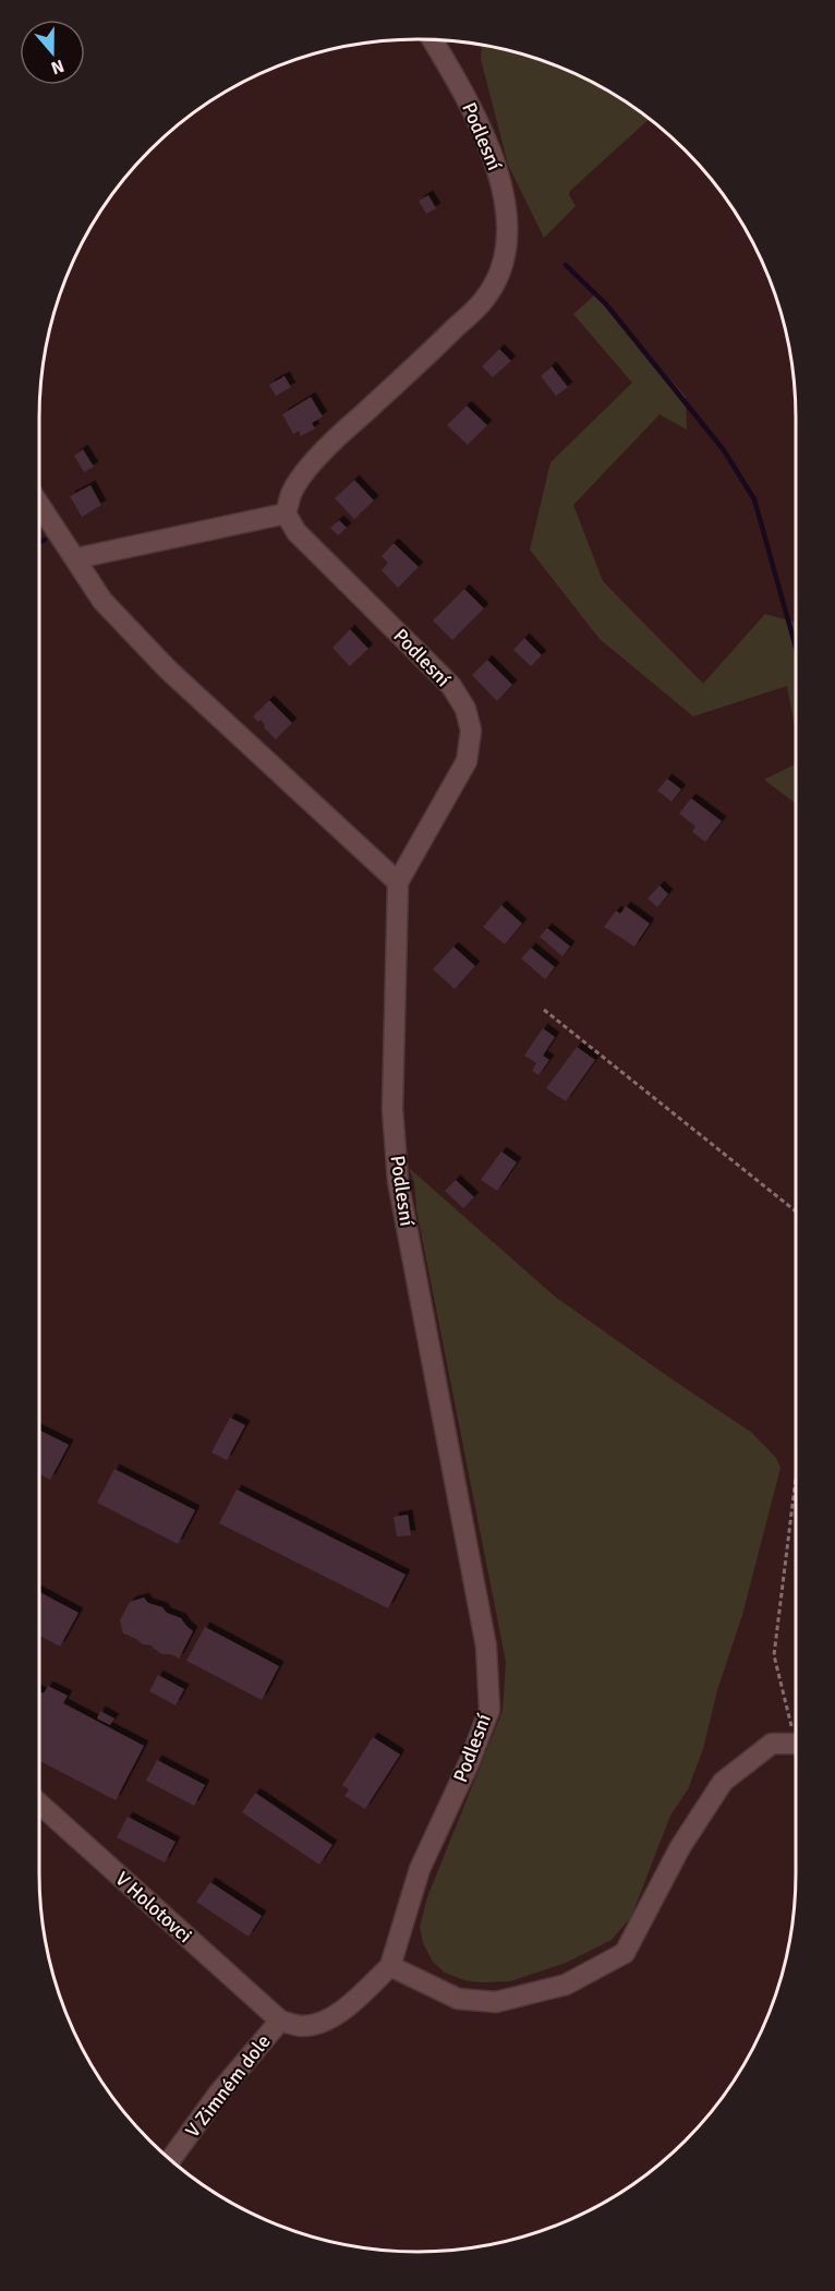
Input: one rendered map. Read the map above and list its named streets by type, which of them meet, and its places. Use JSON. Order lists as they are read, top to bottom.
{
  "streets": {
    "street": ["Podlesní", "V Holotovci", "V Zimném dole"]
  },
  "crossings": [
    ["Podlesní", "V Zimném dole"],
    ["V Holotovci", "V Zimném dole"]
  ],
  "north": "bottom"
}
